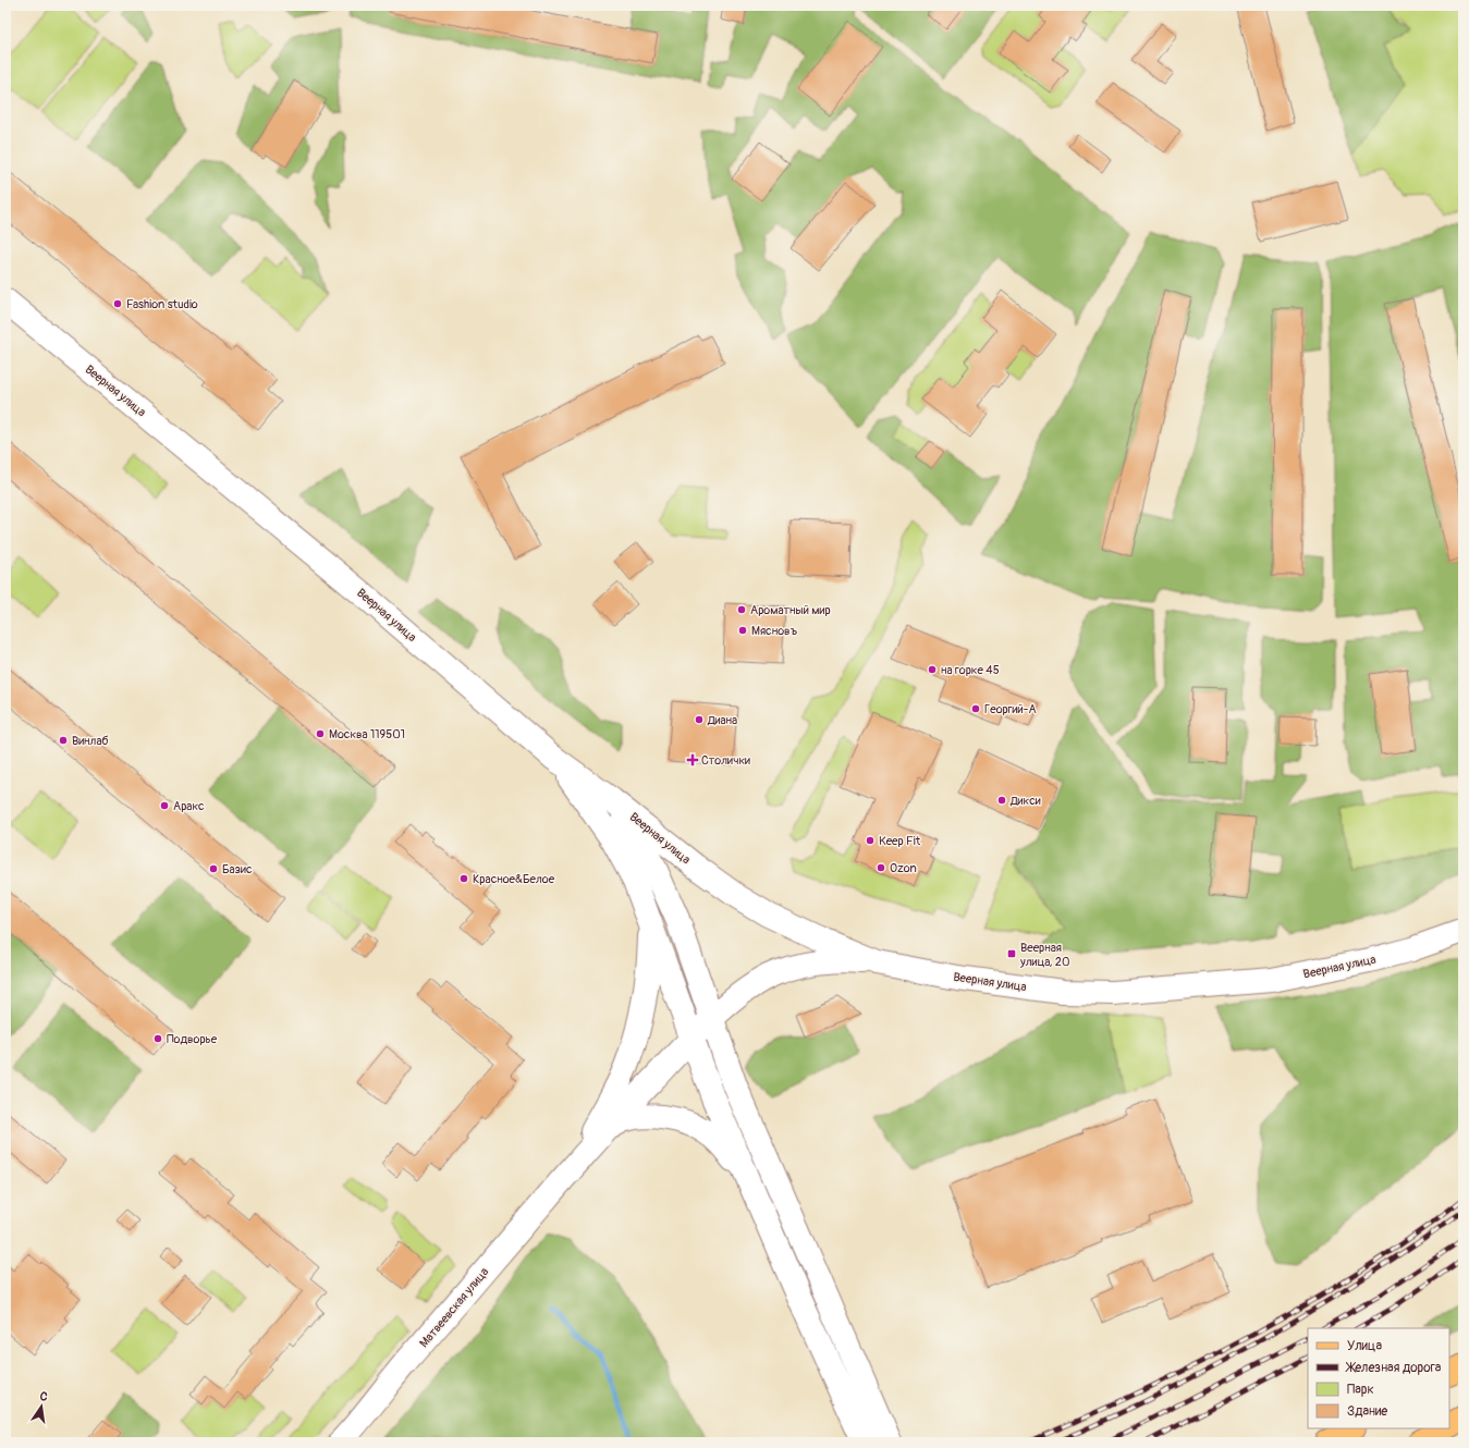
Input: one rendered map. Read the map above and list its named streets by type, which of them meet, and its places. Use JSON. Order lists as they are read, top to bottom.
{
  "streets": {
    "street": ["Веерная улица", "Матвеевская улица"]
  },
  "places": {
    "other": [
      "Fashion studio",
      "Ароматный мир",
      "Мясновъ",
      "на горке 45",
      "Георгий-А",
      "Диана",
      "Москва 119501",
      "Винлаб",
      "Дикси",
      "Аракс",
      "Keep Fit",
      "Ozon",
      "Базис",
      "Красное&Белое",
      "Подворье"
    ],
    "health": ["Столички"],
    "transit": ["Веерная улица, 20"]
  },
  "legend": [
    "Улица",
    "Железная дорога",
    "Парк",
    "Здание"
  ],
  "north": "top"
}
